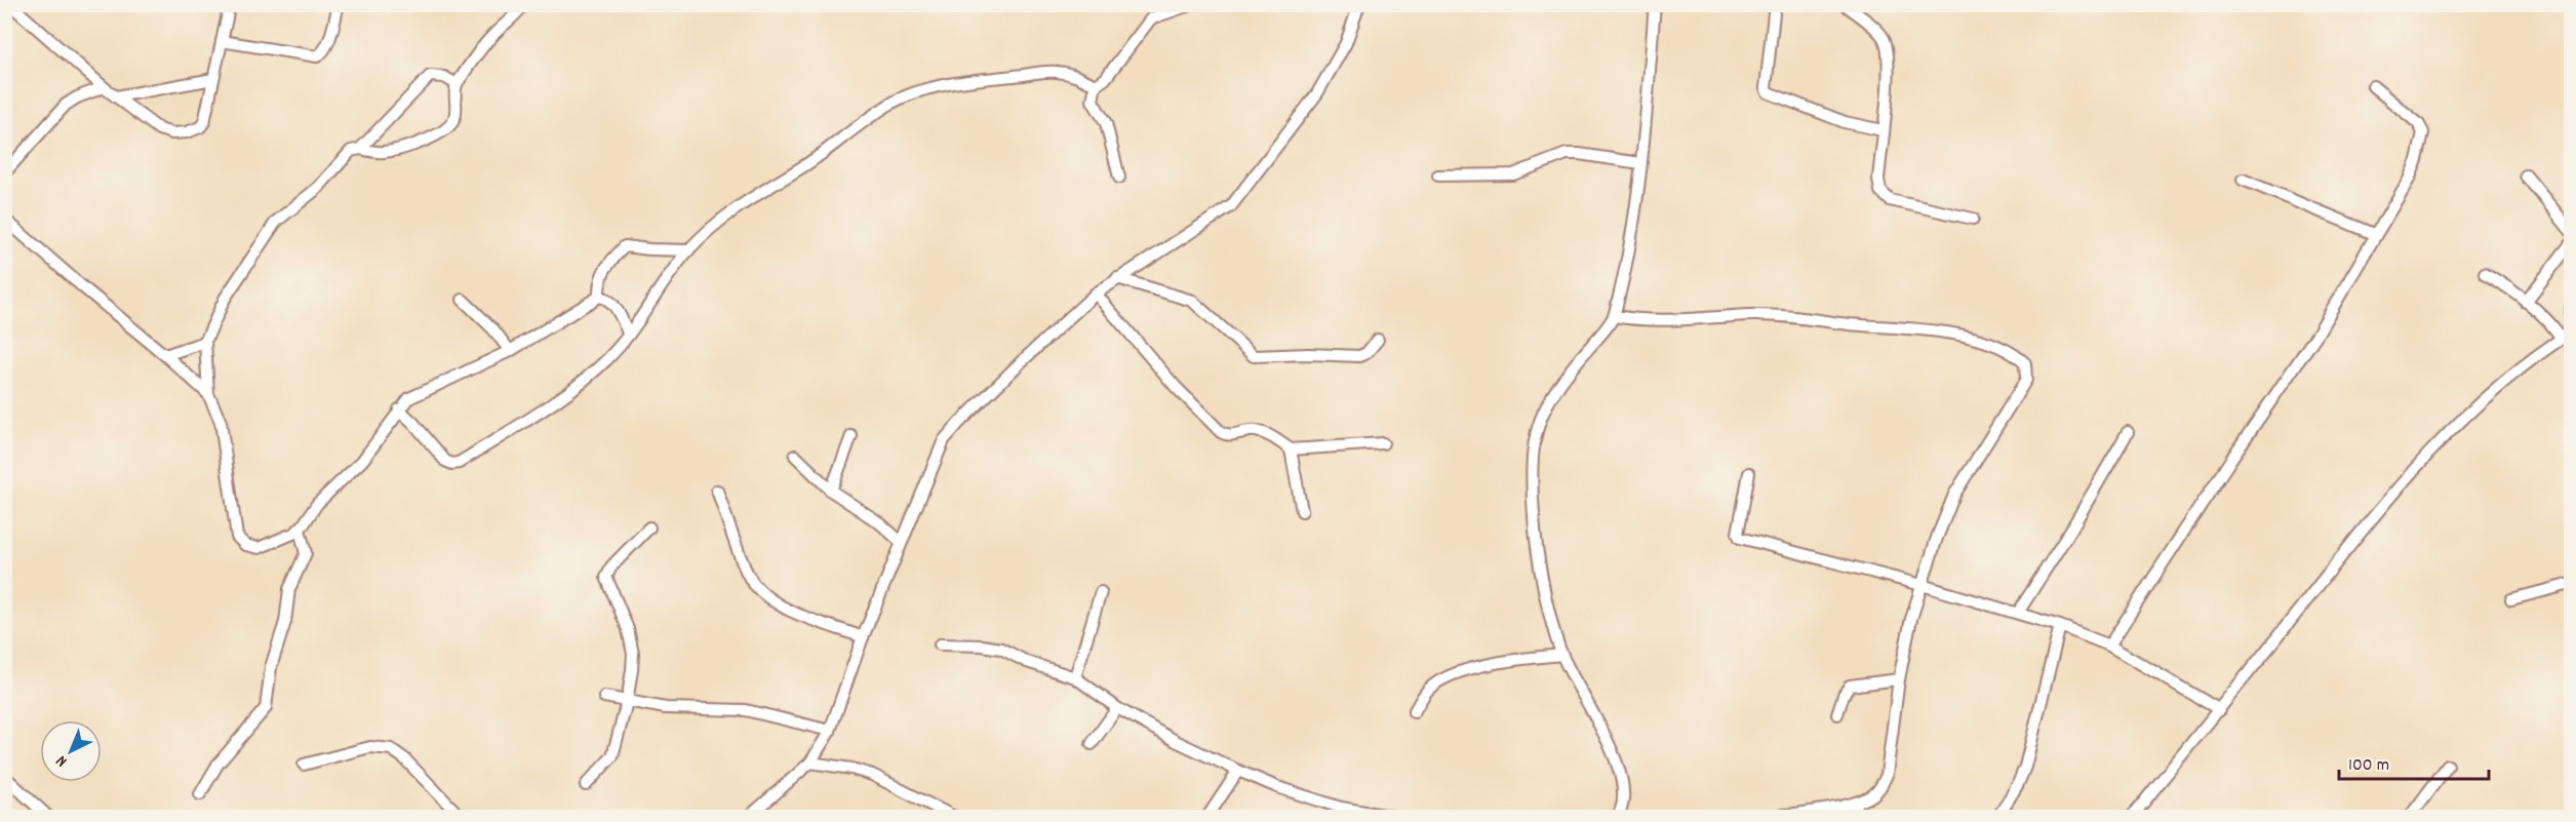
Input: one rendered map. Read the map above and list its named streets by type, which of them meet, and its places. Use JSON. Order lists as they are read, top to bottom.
{
  "scale_bar": "100 m",
  "north": "bottom left"
}
